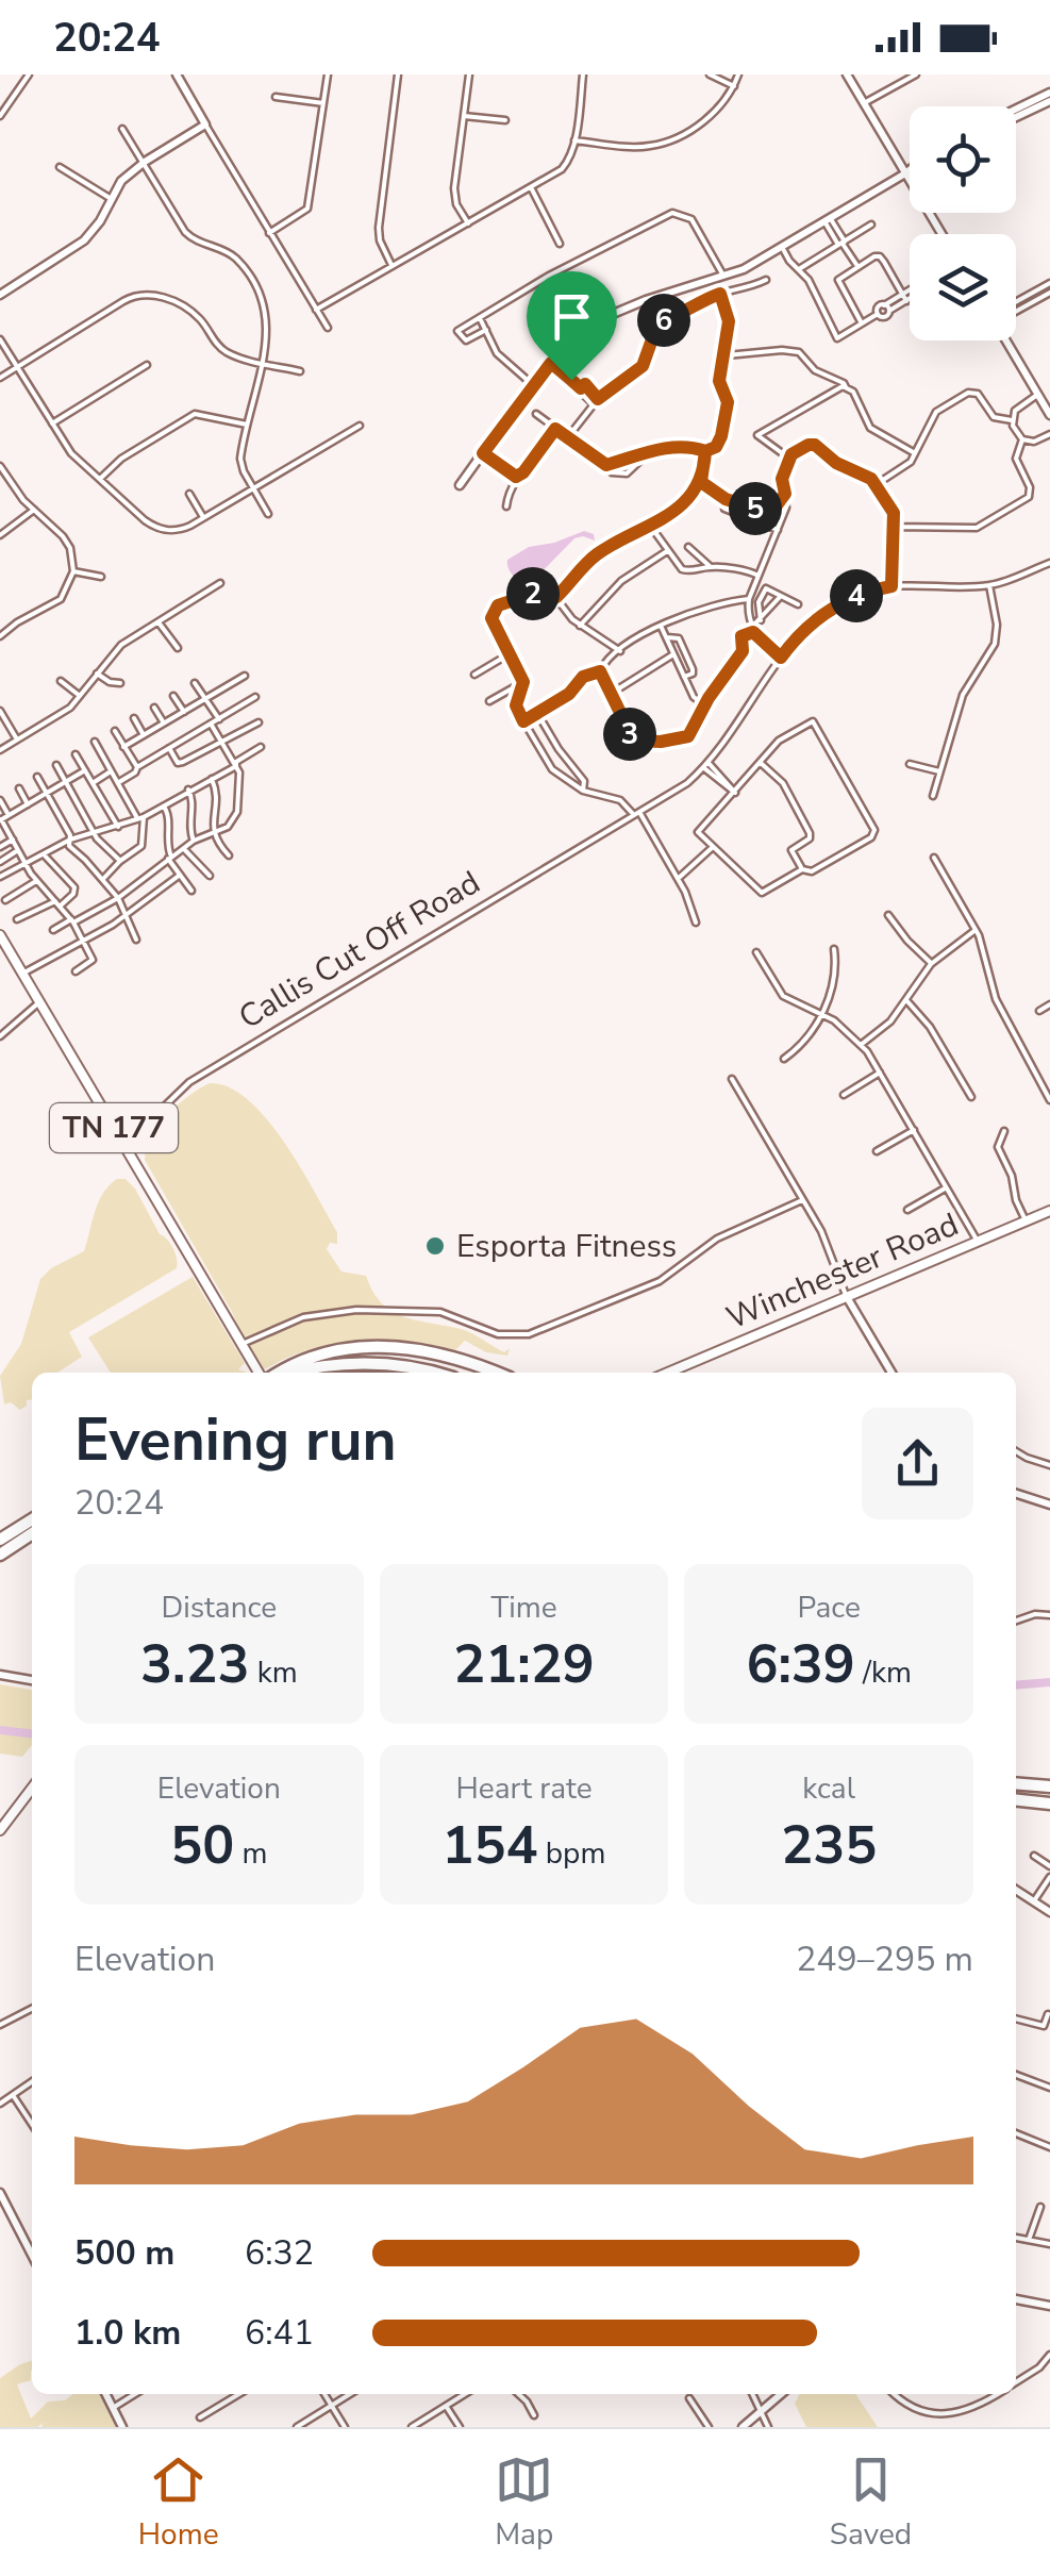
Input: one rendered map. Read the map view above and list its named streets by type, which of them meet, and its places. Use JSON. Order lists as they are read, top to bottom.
{
  "streets": {
    "main road": ["TN 177", "Winchester Road"],
    "street": ["Callis Cut Off Road"]
  },
  "crossings": [
    ["Callis Cut Off Road", "TN 177"]
  ],
  "places": ["Esporta Fitness"],
  "page": {
    "status": "20:24",
    "pins": [
      "6",
      "5",
      "2",
      "4",
      "3"
    ],
    "heading": ["Evening run", "20:24"],
    "stats": [
      ["Distance", "3.23 km"],
      ["Time", "21:29"],
      ["Pace", "6:39 /km"],
      ["Elevation", "50 m"],
      ["Heart rate", "154 bpm"],
      ["kcal", "235"]
    ],
    "chart": ["Elevation", "249–295 m"],
    "list": [
      {
        "name": "500 m",
        "note": "6:32"
      },
      {
        "name": "1.0 km",
        "note": "6:41"
      }
    ],
    "tabs": ["Home", "Map", "Saved"]
  }
}
